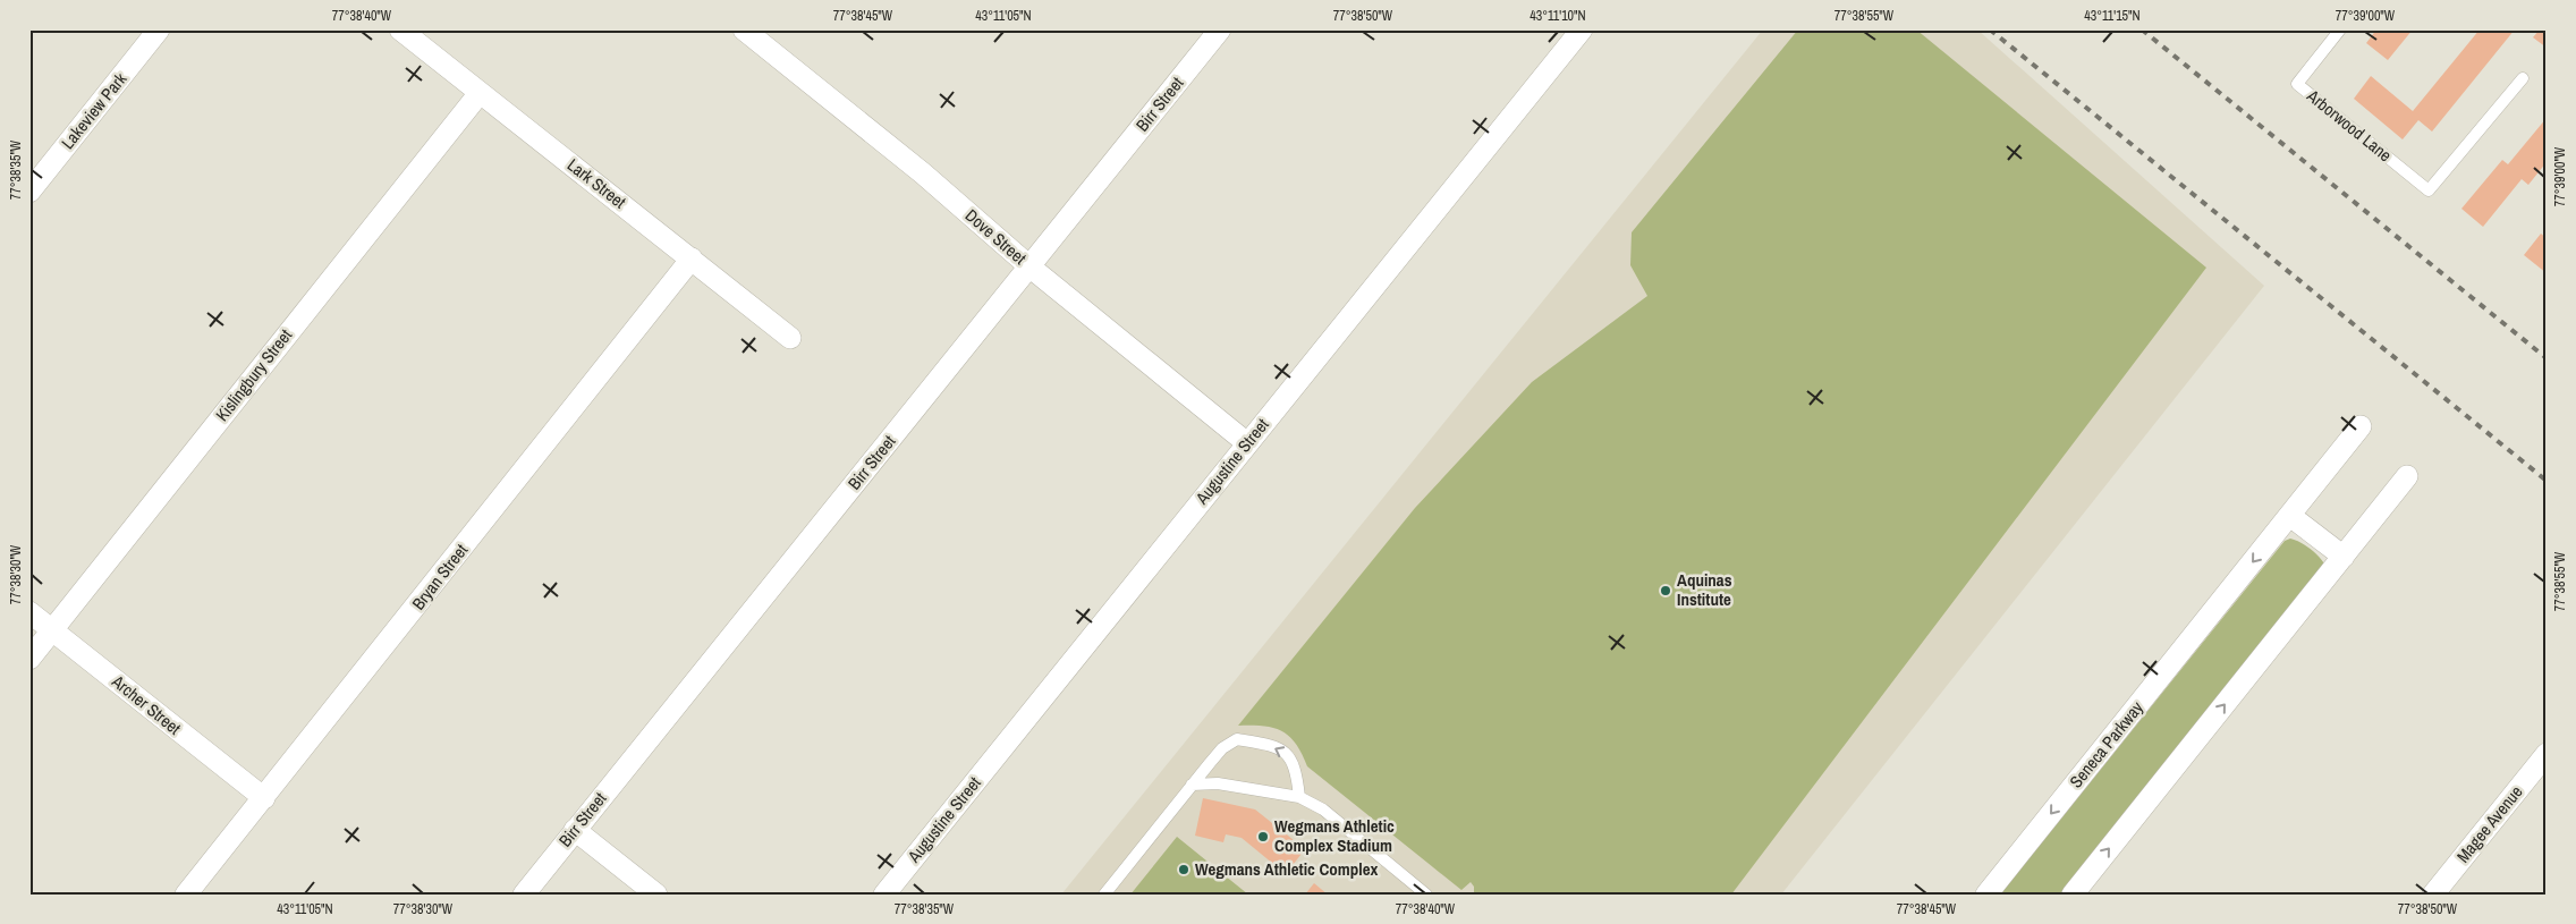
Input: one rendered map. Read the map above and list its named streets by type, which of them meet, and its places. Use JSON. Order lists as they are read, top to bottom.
{
  "streets": {
    "street": [
      "Birr Street",
      "Lakeview Park",
      "Lark Street",
      "Dove Street",
      "Kislingbury Street",
      "Augustine Street",
      "Bryan Street",
      "Archer Street",
      "Seneca Parkway",
      "Magee Avenue"
    ],
    "lane": ["Arborwood Lane"]
  },
  "crossings": [
    ["Birr Street", "Dove Street"],
    ["Lark Street", "Kislingbury Street"],
    ["Lark Street", "Bryan Street"],
    ["Dove Street", "Augustine Street"],
    ["Kislingbury Street", "Archer Street"],
    ["Bryan Street", "Archer Street"]
  ],
  "places": ["Aquinas Institute", "Wegmans Athletic Complex Stadium", "Wegmans Athletic Complex"],
  "coordinates": [
    "77°38'40\"W",
    "77°38'45\"W",
    "43°11'05\"N",
    "77°38'50\"W",
    "43°11'10\"N",
    "77°38'55\"W",
    "43°11'15\"N",
    "77°39'00\"W",
    "77°38'35\"W",
    "77°38'30\"W"
  ]
}
